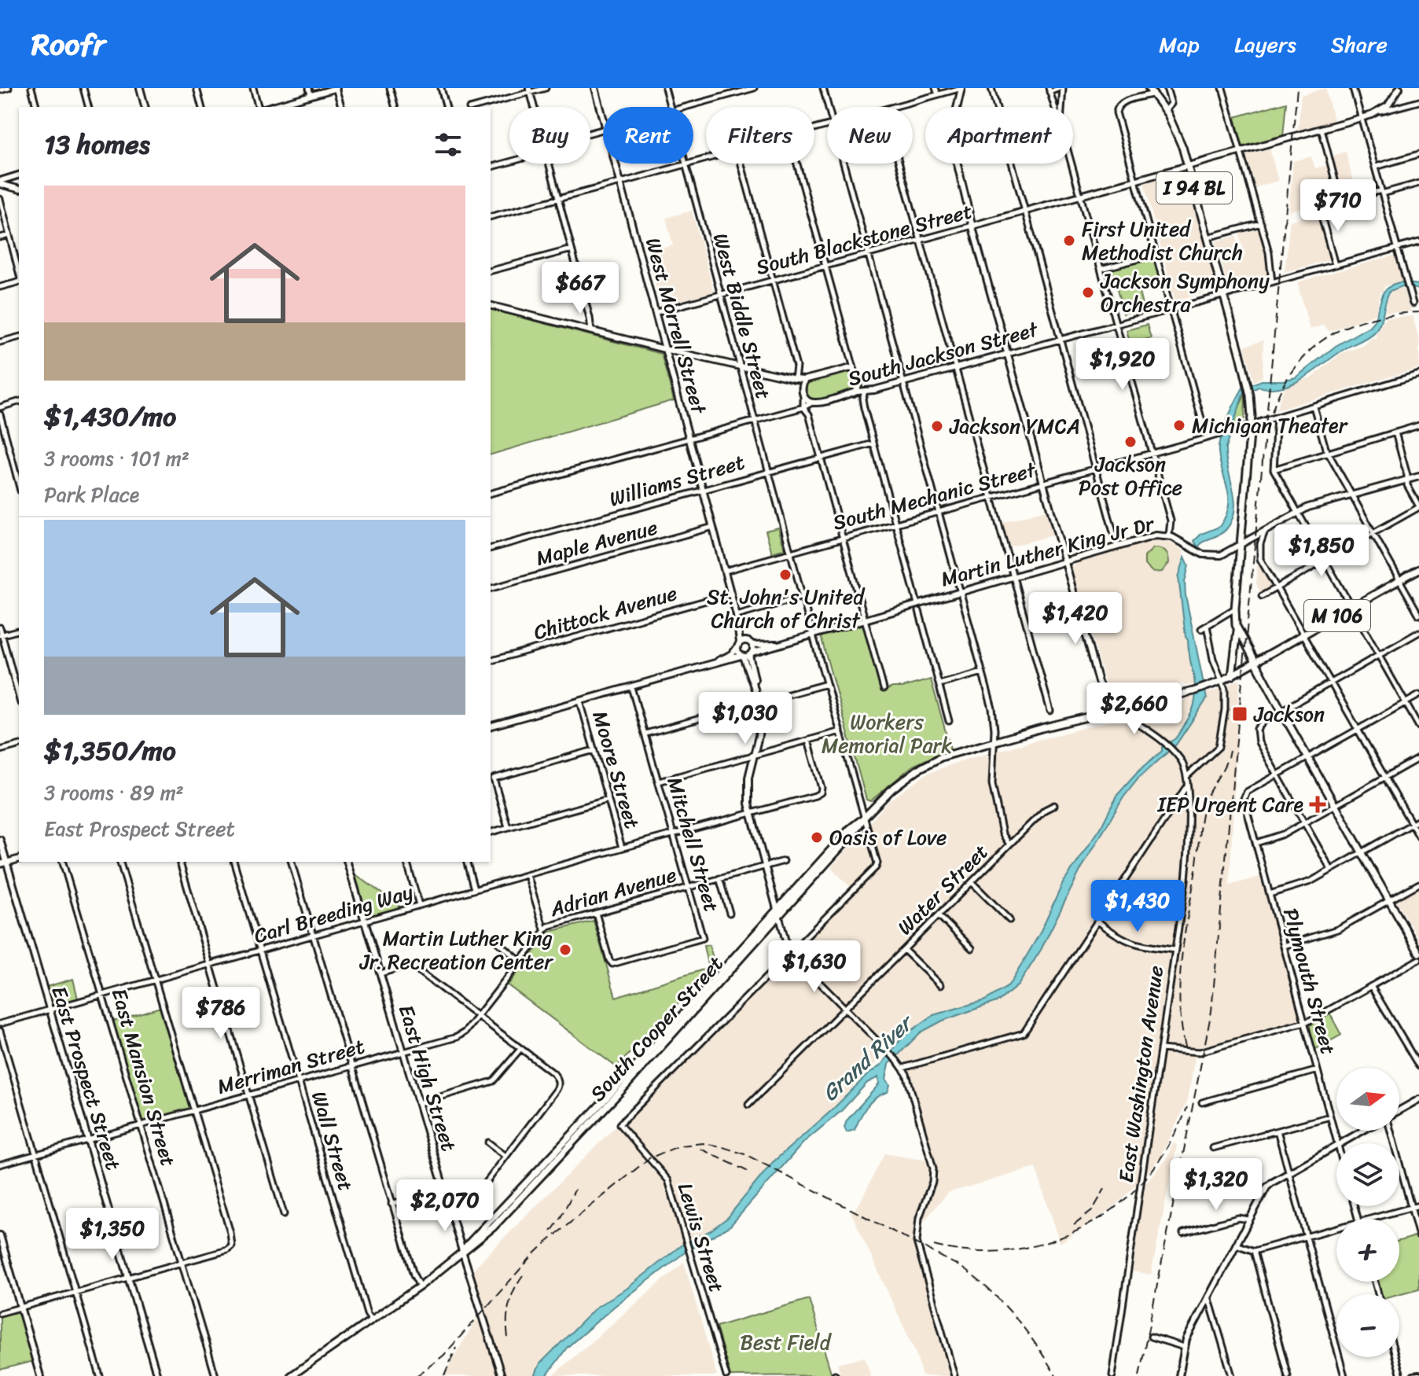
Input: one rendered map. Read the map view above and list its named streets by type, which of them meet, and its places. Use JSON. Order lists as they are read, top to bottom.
{
  "streets": {
    "main road": ["I 94 BL", "M 106", "South Cooper Street"],
    "street": [
      "South Blackstone Street",
      "West Biddle Street",
      "West Morrell Street",
      "South Jackson Street",
      "Williams Street",
      "South Mechanic Street",
      "Maple Avenue",
      "Martin Luther King Jr Dr",
      "Chittock Avenue",
      "Moore Street",
      "Mitchell Street",
      "Water Street",
      "Adrian Avenue",
      "Carl Breeding Way",
      "Plymouth Street",
      "Merriman Street",
      "East Washington Avenue",
      "East Mansion Street",
      "East Prospect Street",
      "East High Street",
      "Wall Street",
      "Lewis Street"
    ]
  },
  "crossings": [
    ["I 94 BL", "South Blackstone Street"],
    ["I 94 BL", "South Jackson Street"],
    ["I 94 BL", "South Mechanic Street"],
    ["I 94 BL", "Martin Luther King Jr Dr"],
    ["I 94 BL", "M 106"],
    ["I 94 BL", "South Cooper Street"],
    ["South Blackstone Street", "West Biddle Street"],
    ["South Blackstone Street", "West Morrell Street"],
    ["South Blackstone Street", "East Washington Avenue"],
    ["West Biddle Street", "South Jackson Street"],
    ["West Biddle Street", "Williams Street"],
    ["West Biddle Street", "South Mechanic Street"],
    ["West Biddle Street", "Martin Luther King Jr Dr"],
    ["West Biddle Street", "South Cooper Street"],
    ["West Biddle Street", "Lewis Street"],
    ["West Morrell Street", "South Jackson Street"],
    ["West Morrell Street", "Williams Street"],
    ["West Morrell Street", "South Mechanic Street"],
    ["West Morrell Street", "Maple Avenue"],
    ["West Morrell Street", "Chittock Avenue"],
    ["South Jackson Street", "East Washington Avenue"],
    ["South Mechanic Street", "East Washington Avenue"],
    ["Martin Luther King Jr Dr", "East Washington Avenue"],
    ["M 106", "South Cooper Street"],
    ["Moore Street", "Carl Breeding Way"],
    ["Mitchell Street", "Adrian Avenue"],
    ["Mitchell Street", "Carl Breeding Way"],
    ["Adrian Avenue", "Merriman Street"],
    ["Carl Breeding Way", "East Mansion Street"],
    ["Carl Breeding Way", "East Prospect Street"],
    ["Carl Breeding Way", "East High Street"],
    ["Carl Breeding Way", "Wall Street"],
    ["South Cooper Street", "East Washington Avenue"],
    ["South Cooper Street", "East High Street"],
    ["South Cooper Street", "Wall Street"],
    ["Merriman Street", "East Mansion Street"],
    ["Merriman Street", "East Prospect Street"],
    ["Merriman Street", "East High Street"],
    ["Merriman Street", "Wall Street"]
  ],
  "water": ["Grand River"],
  "parks": ["Workers Memorial Park", "Best Field"],
  "places": {
    "other": [
      "First United Methodist Church",
      "Jackson Symphony Orchestra",
      "Michigan Theater",
      "Jackson YMCA",
      "Jackson Post Office",
      "St. John's United Church of Christ",
      "Oasis of Love",
      "Martin Luther King Jr. Recreation Center"
    ],
    "transit": ["Jackson"],
    "health": ["IEP Urgent Care"]
  },
  "north": "right",
  "page": {
    "header": "Roofr",
    "nav": ["Map", "Layers", "Share"],
    "chip": [
      "Buy",
      "Rent",
      "Filters",
      "New",
      "Apartment"
    ],
    "heading": "13 homes",
    "price": [
      "$710",
      "$667",
      "$1,920",
      "$1,850",
      "$1,420",
      "$2,660",
      "$1,030",
      "$1,430",
      "$1,630",
      "$786",
      "$1,320",
      "$2,070",
      "$1,350"
    ],
    "list": [
      {
        "name": "$1,430/mo",
        "note": "3 rooms · 101 m² · Park Place"
      },
      {
        "name": "$1,350/mo",
        "note": "3 rooms · 89 m² · East Prospect Street"
      }
    ],
    "map_buttons": ["+", "−"]
  }
}
